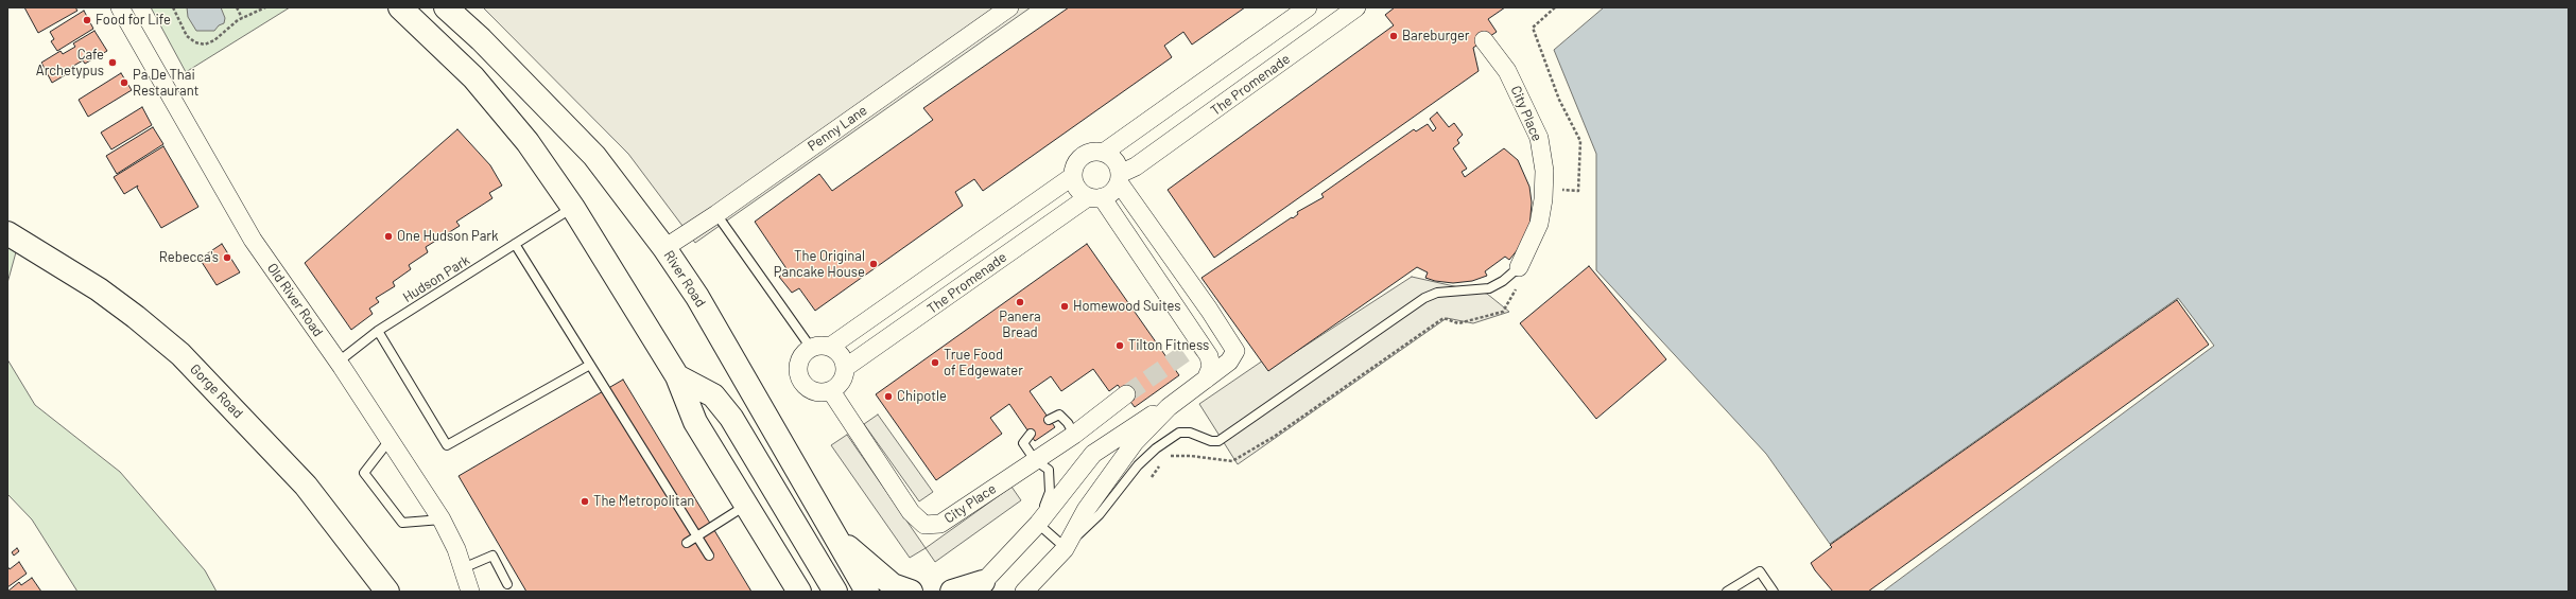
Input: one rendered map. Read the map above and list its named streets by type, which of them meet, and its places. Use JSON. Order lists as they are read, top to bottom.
{
  "streets": {
    "main road": ["River Road", "Gorge Road"],
    "street": [
      "The Promenade",
      "City Place",
      "Penny Lane",
      "Old River Road"
    ],
    "lane": ["Hudson Park"]
  },
  "crossings": [
    ["The Promenade", "City Place"],
    ["Penny Lane", "River Road"],
    ["Hudson Park", "Old River Road"]
  ],
  "places": [
    "Food for Life",
    "Bareburger",
    "Cafe Archetypus",
    "Pa De Thai Restaurant",
    "One Hudson Park",
    "Rebecca's",
    "The Original Pancake House",
    "Panera Bread",
    "Homewood Suites",
    "Tilton Fitness",
    "True Food of Edgewater",
    "Chipotle",
    "The Metropolitan"
  ]
}
